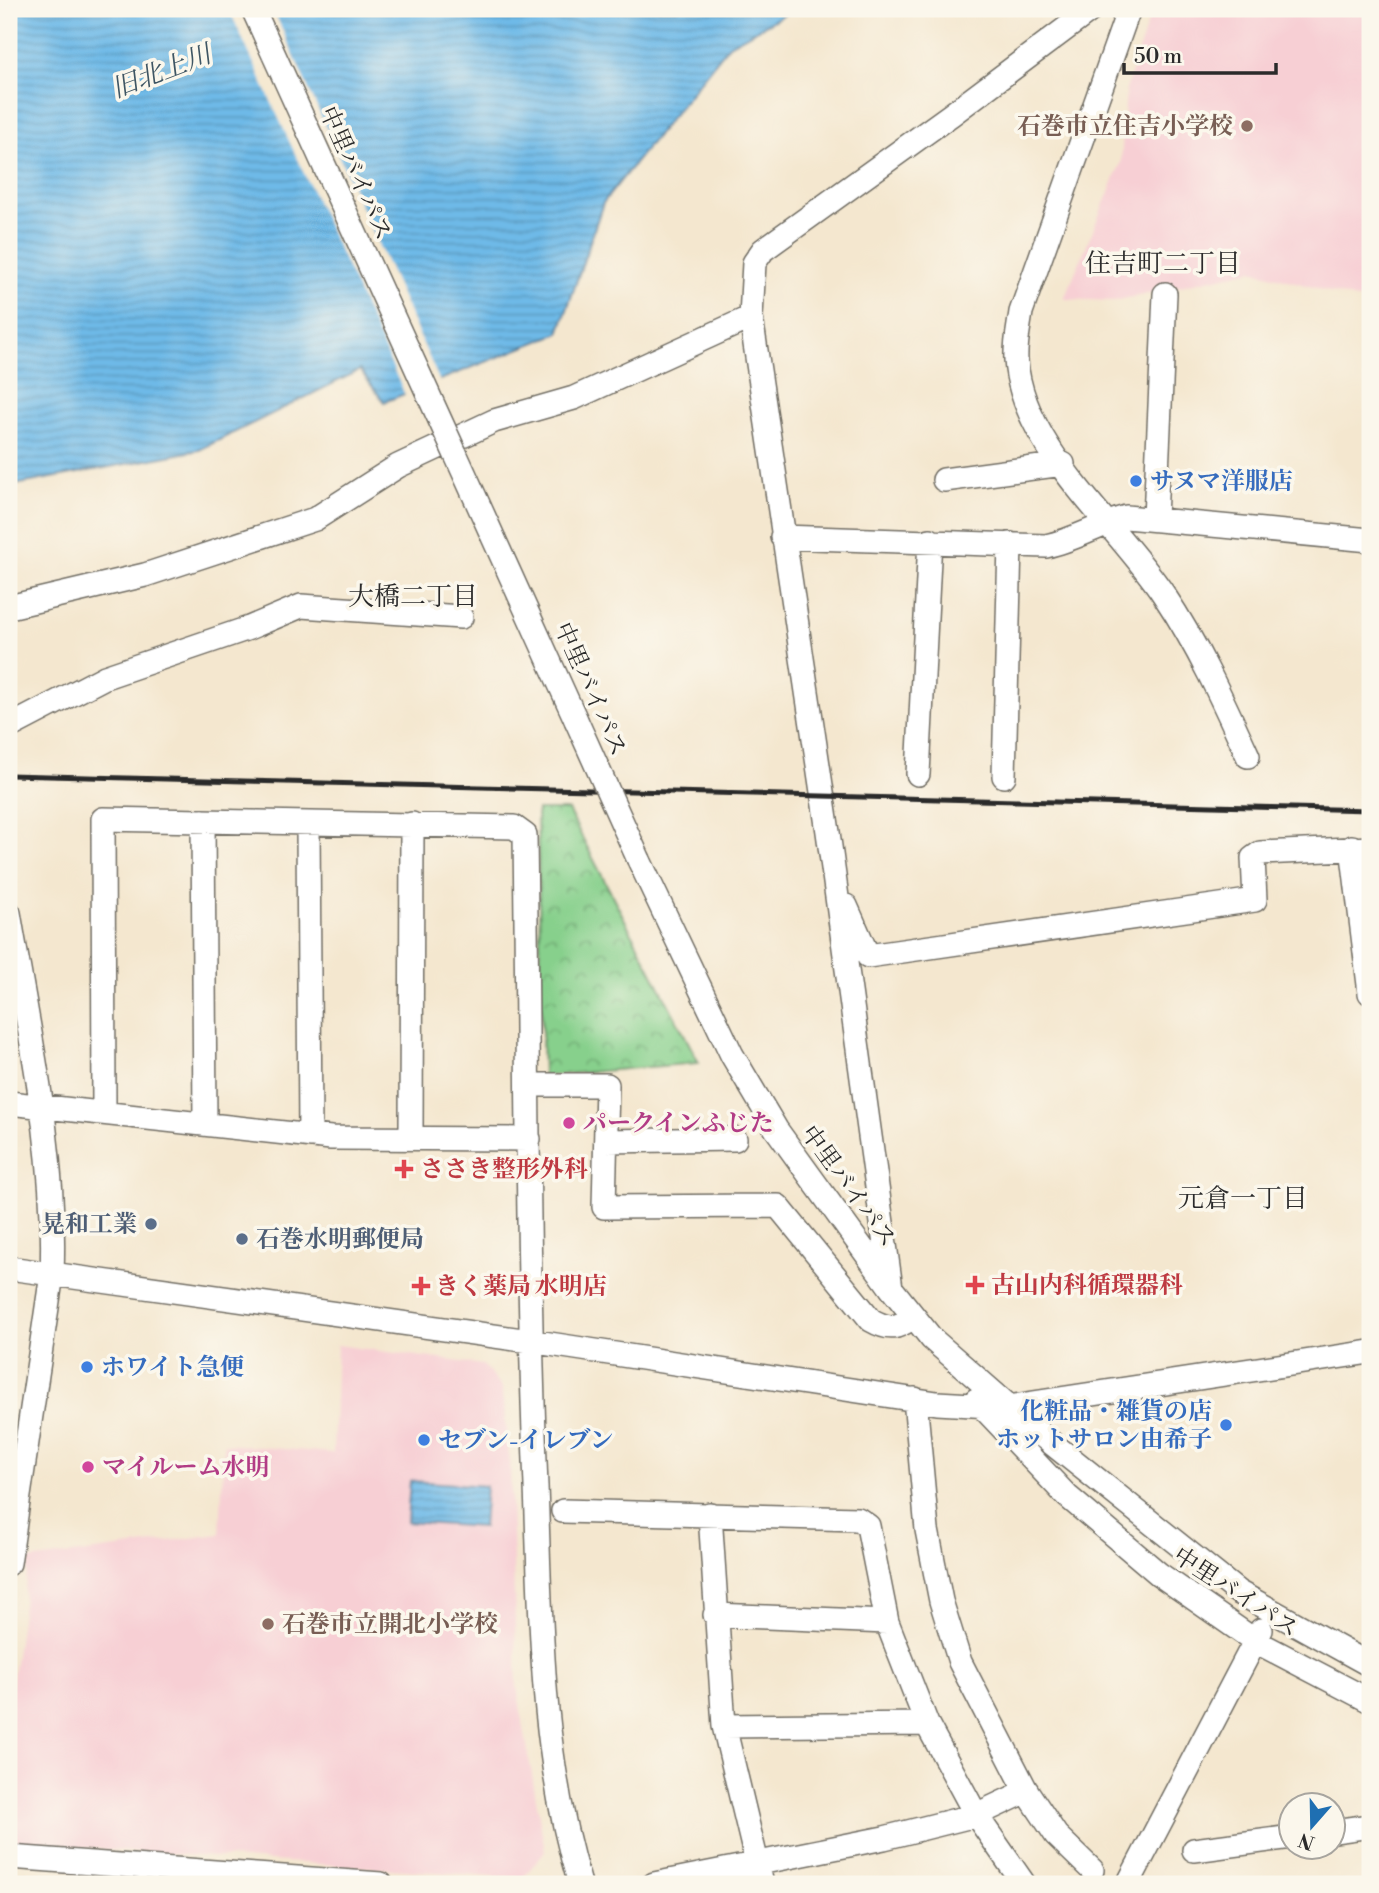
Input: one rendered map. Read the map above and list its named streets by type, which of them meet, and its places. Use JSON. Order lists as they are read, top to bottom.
{
  "streets": {
    "street": ["中里バイパス"]
  },
  "districts": ["住吉町二丁目", "大橋二丁目", "元倉一丁目"],
  "water": ["旧北上川"],
  "places": {
    "other": [
      "石巻市立住吉小学校",
      "サヌマ洋服店",
      "パークインふじた",
      "晃和工業",
      "石巻水明郵便局",
      "ホワイト急便",
      "化粧品・雑貨の店 ホットサロン由希子",
      "セブン-イレブン",
      "マイルーム水明",
      "石巻市立開北小学校"
    ],
    "health": ["ささき整形外科", "古山内科循環器科", "きく薬局 水明店"]
  },
  "scale_bar": "50 m",
  "north": "bottom"
}
